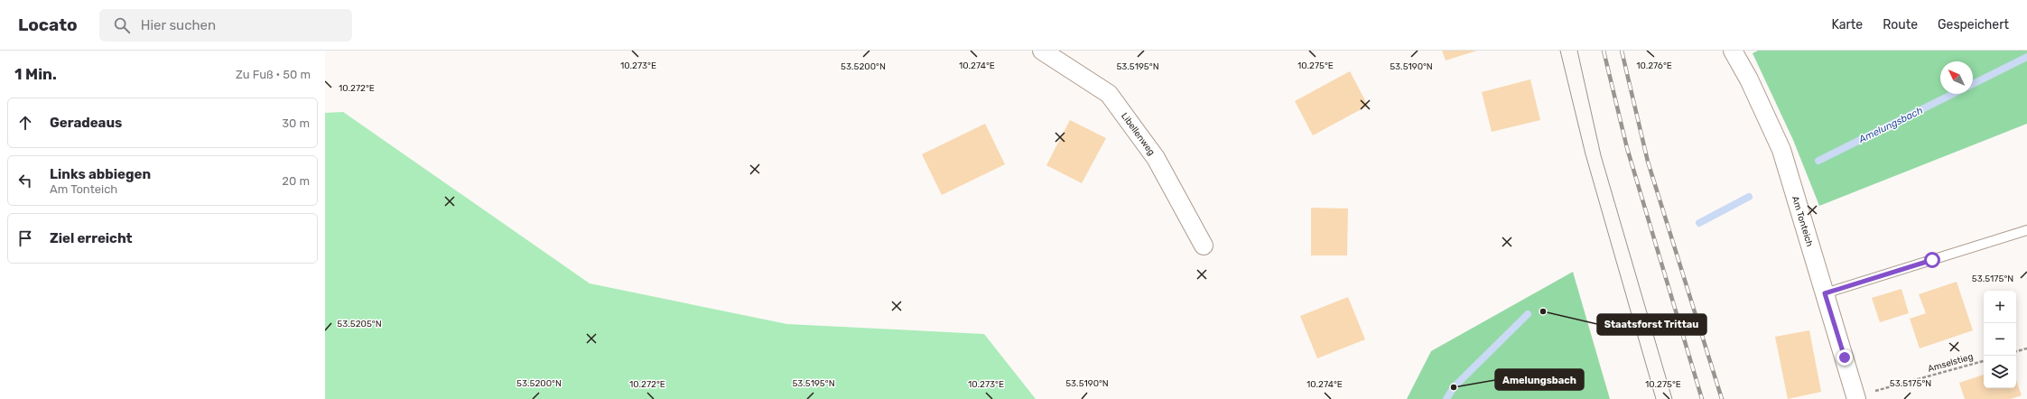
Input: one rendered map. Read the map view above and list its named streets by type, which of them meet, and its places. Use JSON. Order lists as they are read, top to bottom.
{
  "streets": {
    "street": ["Libellenweg", "Am Tonteich"],
    "path": ["Amselstieg"]
  },
  "crossings": [
    ["Am Tonteich", "Amselstieg"]
  ],
  "water": ["Amelungsbach"],
  "places": ["Staatsforst Trittau", "Amelungsbach"],
  "north": "top left",
  "page": {
    "header": "Locato",
    "search": "Hier suchen",
    "nav": ["Karte", "Route", "Gespeichert"],
    "heading": ["1 Min.", "Zu Fuß · 50 m"],
    "list": [
      ["Geradeaus", "30 m"],
      ["Links abbiegen", "Am Tonteich", "20 m"],
      "Ziel erreicht"
    ],
    "map_buttons": ["+", "−"]
  },
  "coordinates": [
    "10.273°E",
    "10.274°E",
    "10.275°E",
    "10.276°E",
    "53.5200°N",
    "53.5195°N",
    "53.5190°N",
    "10.272°E",
    "53.5175°N",
    "53.5205°N"
  ]
}
